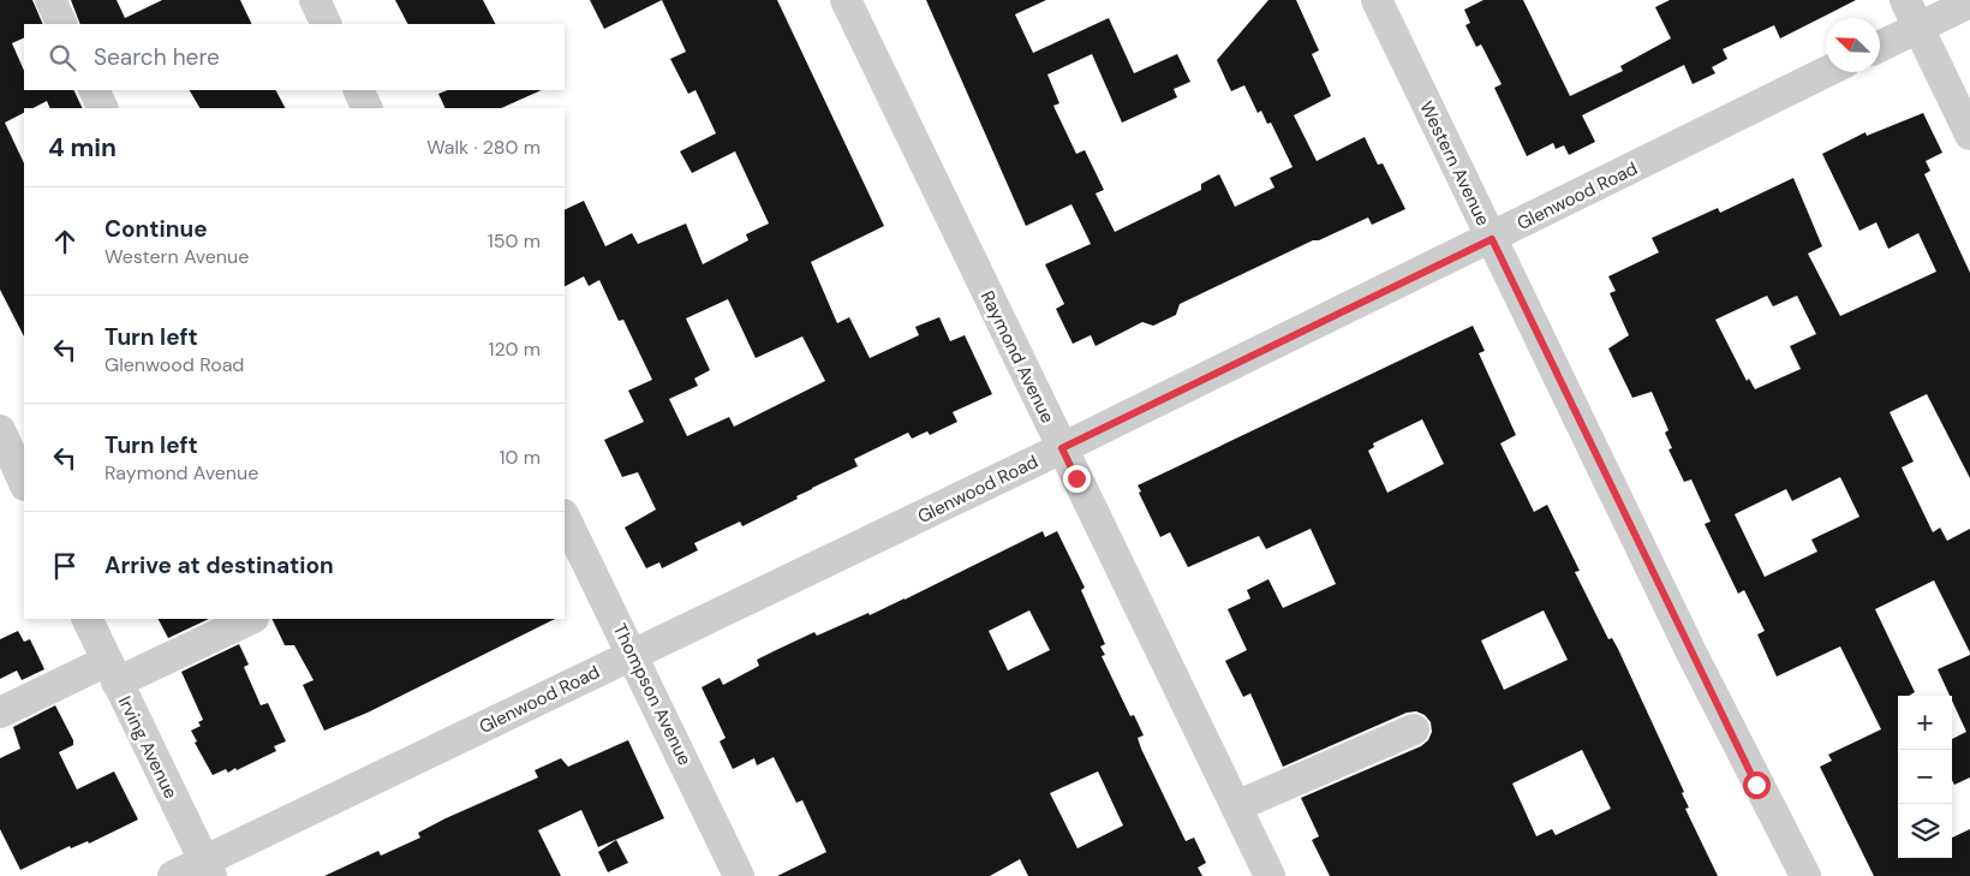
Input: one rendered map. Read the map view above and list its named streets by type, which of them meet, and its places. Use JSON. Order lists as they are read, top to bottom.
{
  "streets": {
    "street": [
      "Western Avenue",
      "Glenwood Road",
      "Raymond Avenue",
      "Thompson Avenue",
      "Irving Avenue"
    ]
  },
  "crossings": [
    ["Western Avenue", "Glenwood Road"],
    ["Glenwood Road", "Raymond Avenue"],
    ["Glenwood Road", "Thompson Avenue"],
    ["Glenwood Road", "Irving Avenue"]
  ],
  "north": "top left",
  "page": {
    "search": "Search here",
    "heading": ["4 min", "Walk · 280 m"],
    "list": [
      ["Continue", "Western Avenue", "150 m"],
      ["Turn left", "Glenwood Road", "120 m"],
      ["Turn left", "Raymond Avenue", "10 m"],
      "Arrive at destination"
    ],
    "map_buttons": ["+", "−"]
  }
}
